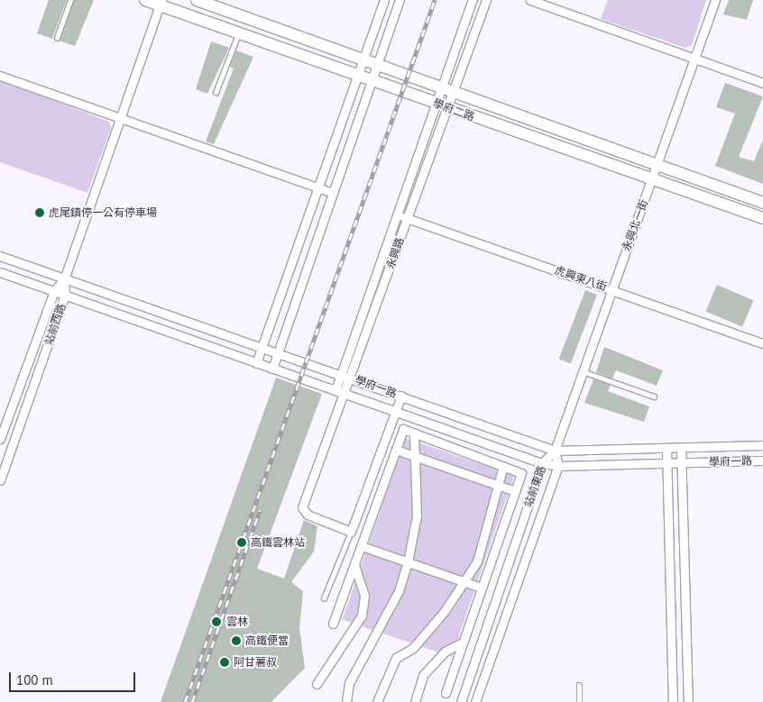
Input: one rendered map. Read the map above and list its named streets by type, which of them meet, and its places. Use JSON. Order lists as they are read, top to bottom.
{
  "streets": {
    "street": [
      "學府二路",
      "永興北一街",
      "永興路",
      "虎興東八街",
      "站前西路",
      "學府一路",
      "站前東路"
    ]
  },
  "crossings": [
    ["學府二路", "永興北一街"],
    ["學府二路", "永興路"],
    ["永興北一街", "虎興東八街"],
    ["永興北一街", "學府一路"],
    ["永興北一街", "站前東路"],
    ["永興路", "虎興東八街"],
    ["永興路", "學府一路"],
    ["站前西路", "學府一路"],
    ["學府一路", "站前東路"]
  ],
  "places": [
    "虎尾鎮停一公有停車場",
    "高鐵雲林站",
    "雲林",
    "高鐵便當",
    "阿甘薯叔"
  ],
  "scale_bar": "100 m"
}
